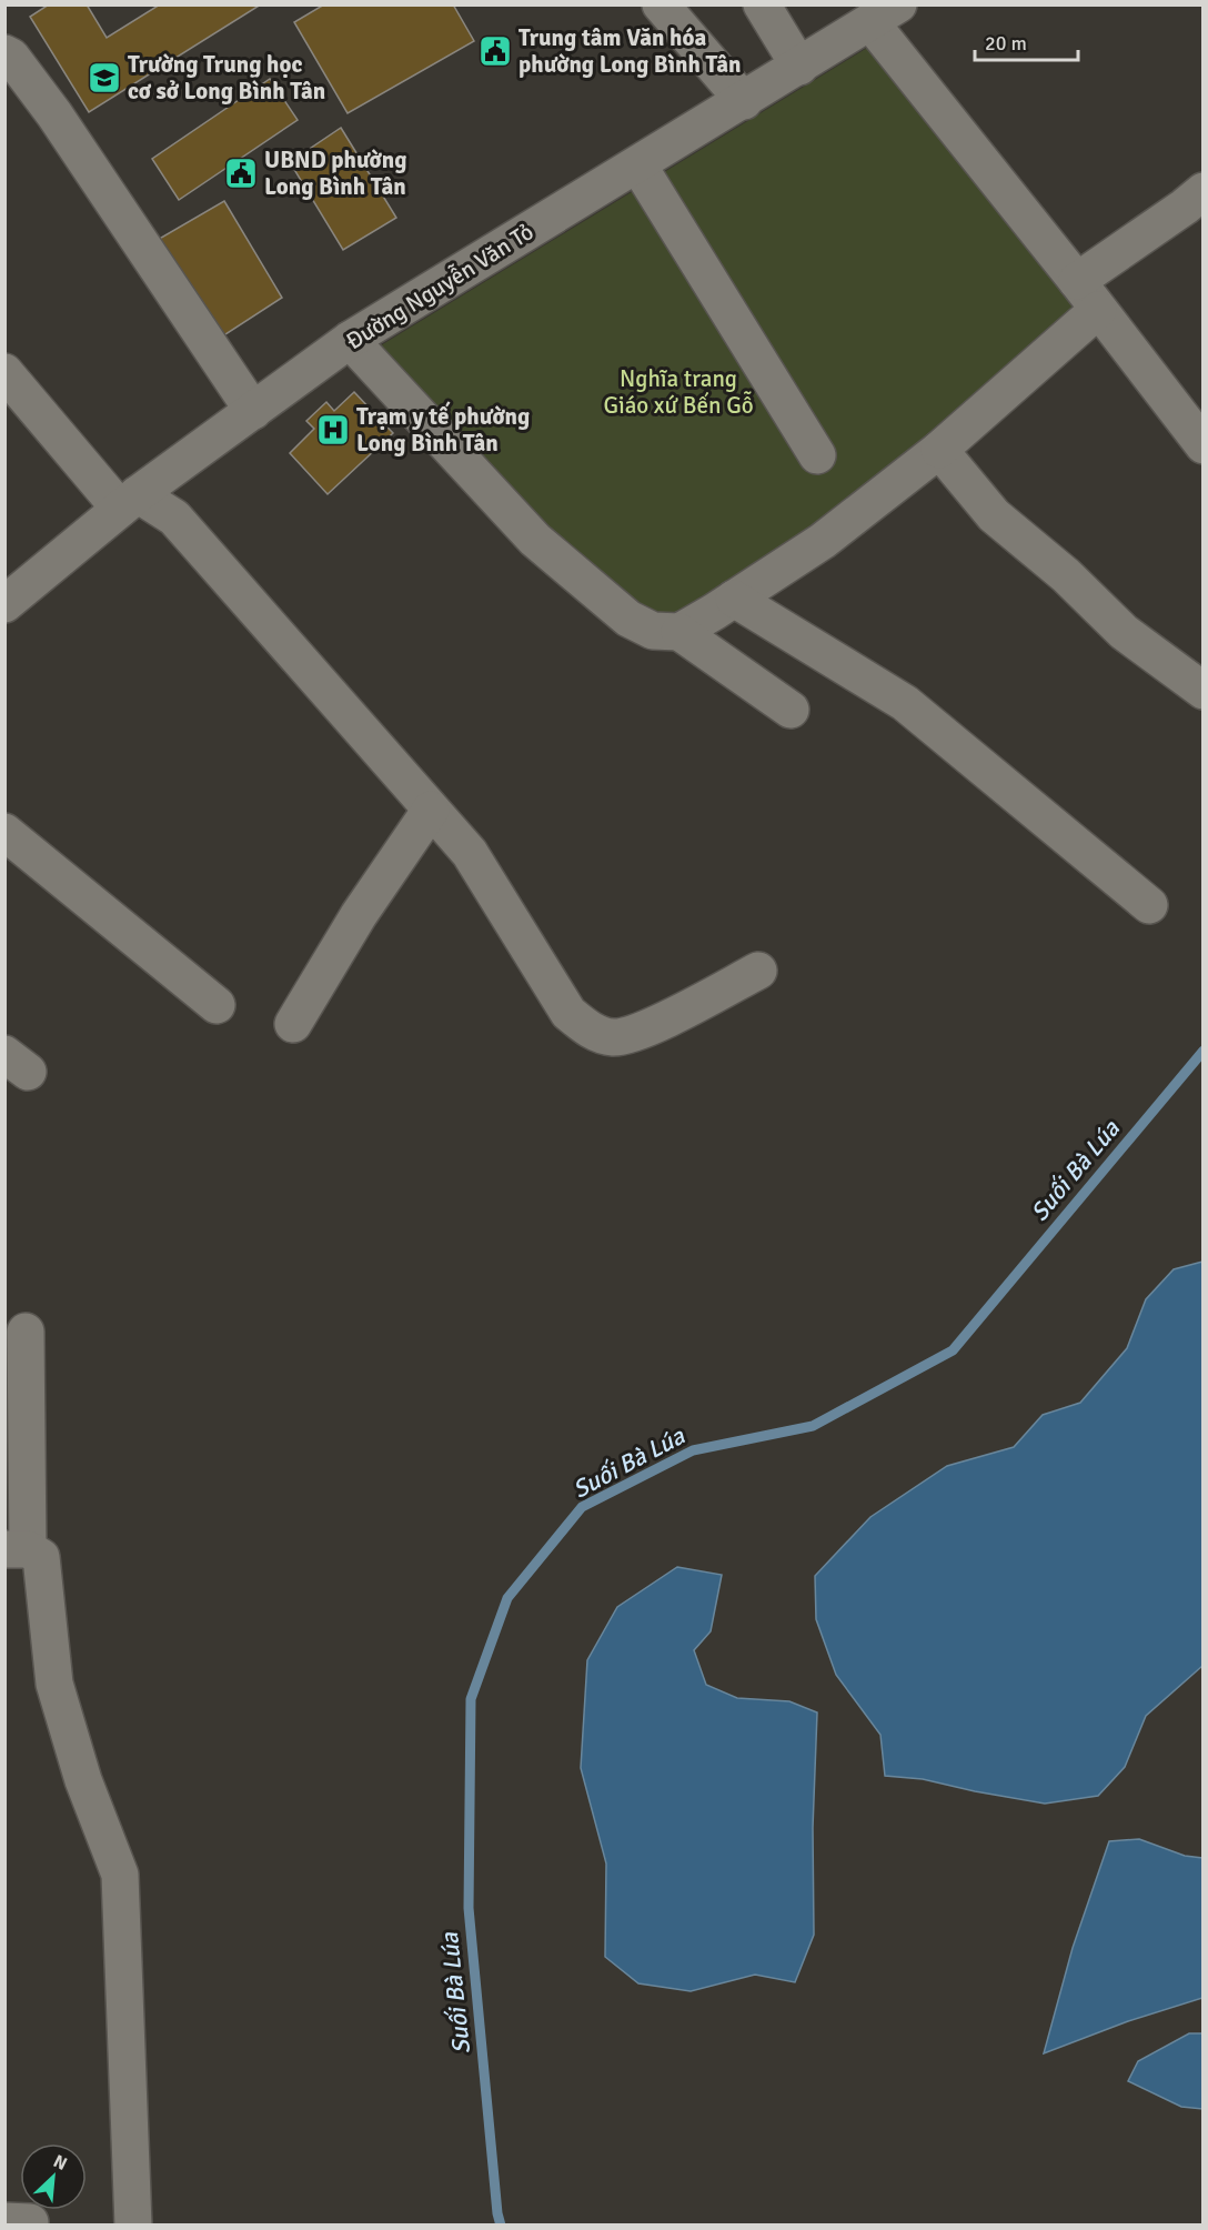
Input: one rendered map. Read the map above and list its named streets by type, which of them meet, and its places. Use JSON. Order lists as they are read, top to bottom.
{
  "streets": {
    "street": ["Đường Nguyễn Văn Tỏ"]
  },
  "water": ["Suối Bà Lúa"],
  "parks": ["Nghĩa trang Giáo xứ Bến Gỗ"],
  "places": {
    "public building": ["Trung tâm Văn hóa phường Long Bình Tân", "UBND phường Long Bình Tân"],
    "school or university": ["Trường Trung học cơ sở Long Bình Tân"],
    "hospital": ["Trạm y tế phường Long Bình Tân"]
  },
  "scale_bar": "20 m",
  "north": "top right"
}
